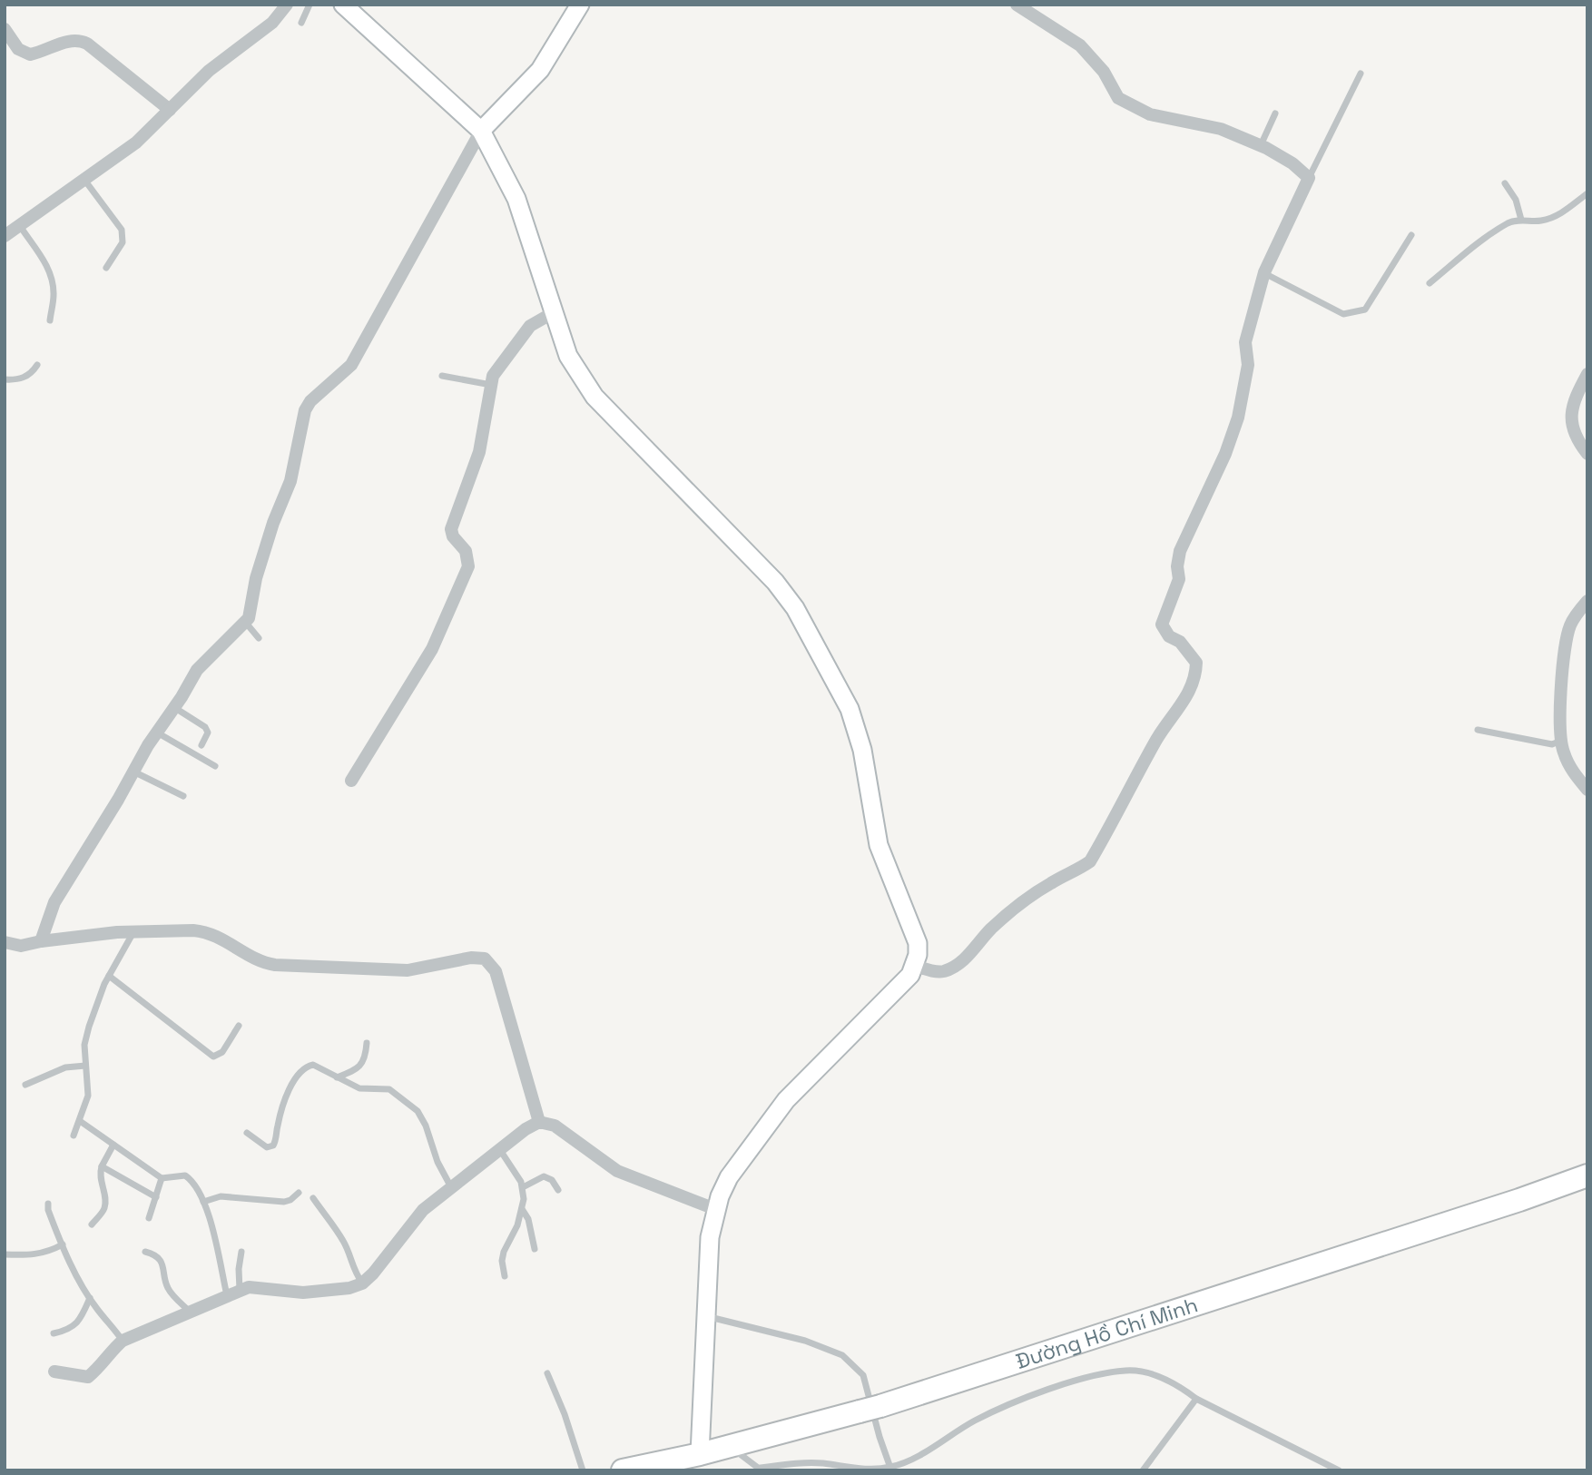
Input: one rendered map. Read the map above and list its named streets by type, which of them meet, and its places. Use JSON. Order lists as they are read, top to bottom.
{
  "streets": {
    "highway": ["Đường Hồ Chí Minh"]
  }
}
